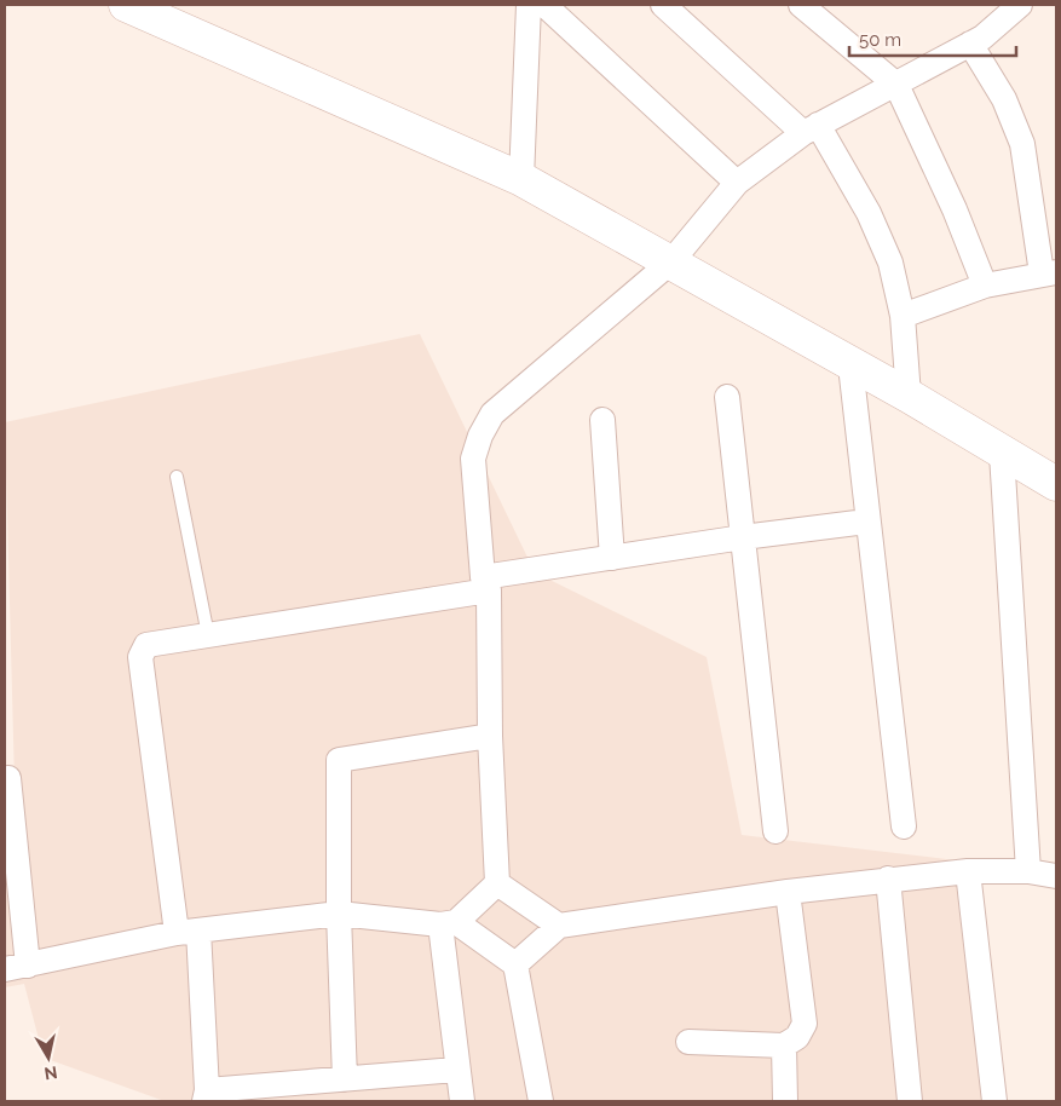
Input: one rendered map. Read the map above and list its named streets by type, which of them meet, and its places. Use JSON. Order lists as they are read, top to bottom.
{
  "scale_bar": "50 m",
  "north": "bottom"
}
